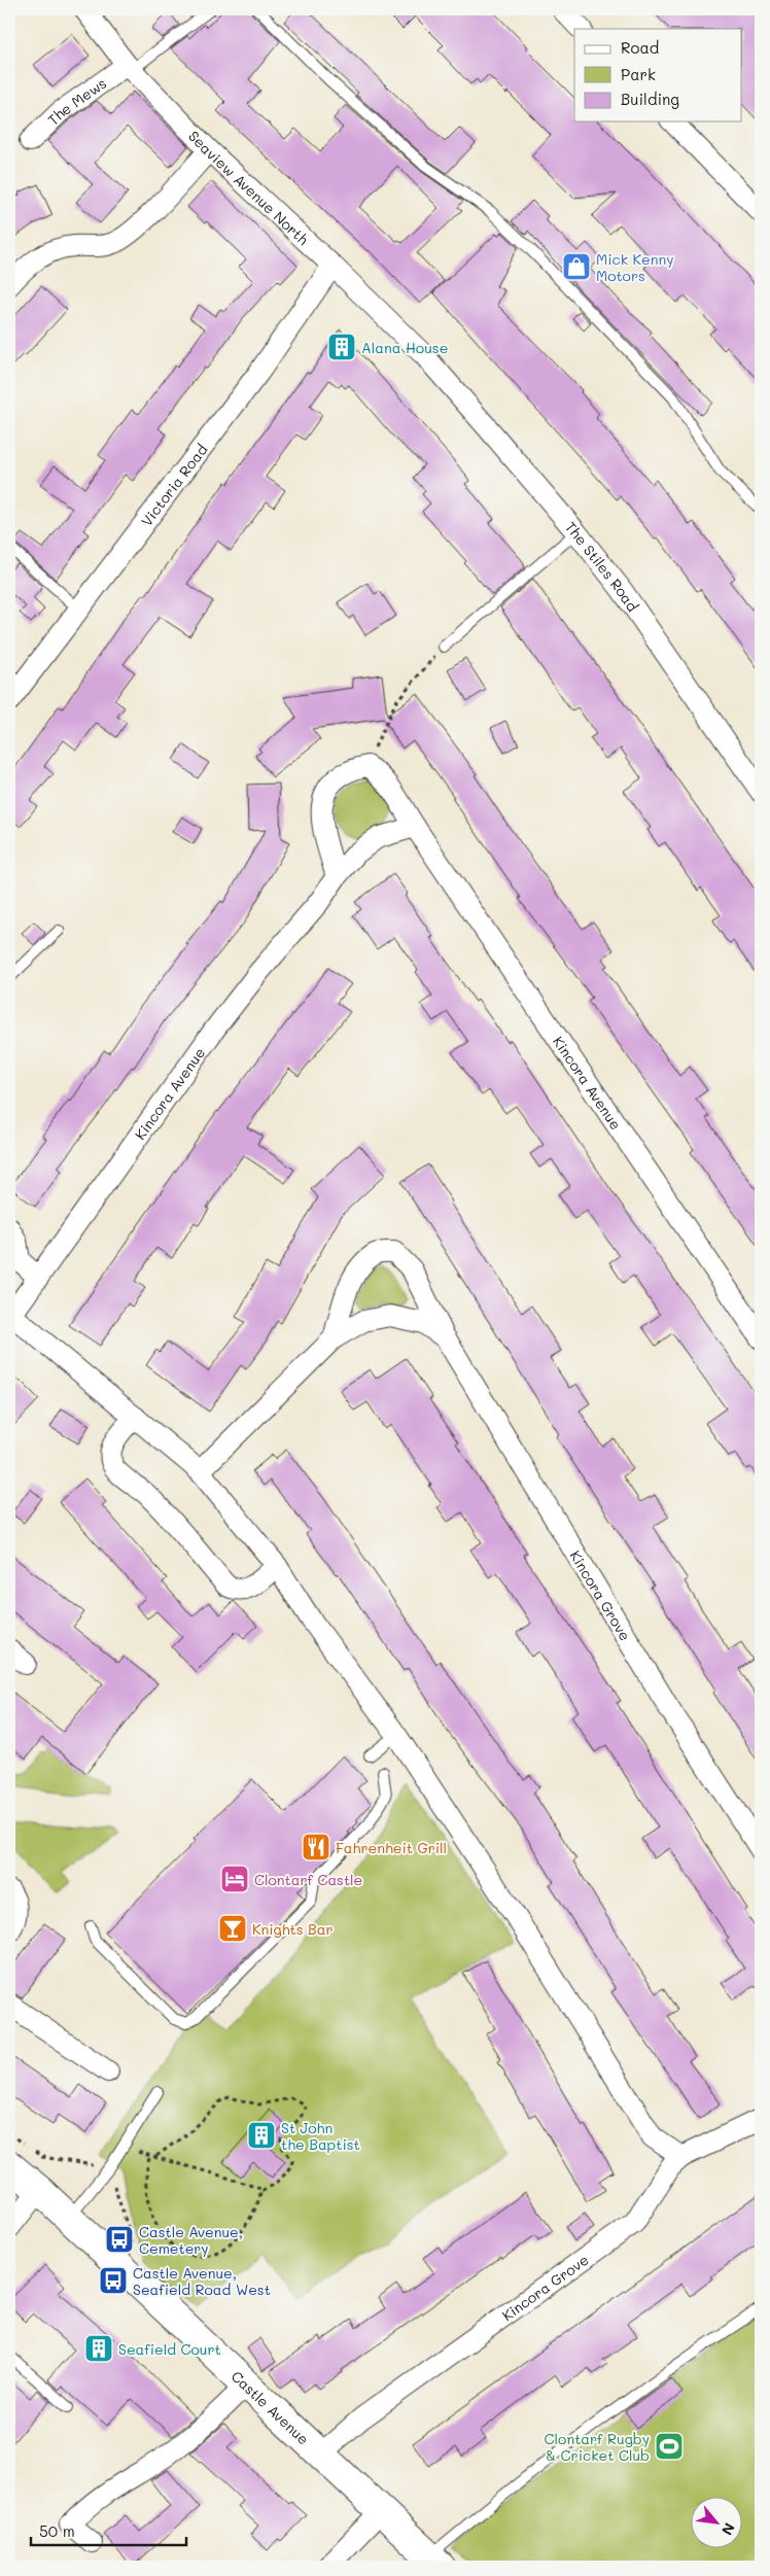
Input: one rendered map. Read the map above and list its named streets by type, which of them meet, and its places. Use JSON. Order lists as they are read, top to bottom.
{
  "streets": {
    "street": [
      "The Mews",
      "Seaview Avenue North",
      "Victoria Road",
      "The Stiles Road",
      "Kincora Avenue",
      "Kincora Grove",
      "Castle Avenue"
    ]
  },
  "crossings": [
    ["The Mews", "Seaview Avenue North"],
    ["Seaview Avenue North", "Victoria Road"],
    ["Seaview Avenue North", "The Stiles Road"],
    ["Kincora Grove", "Castle Avenue"]
  ],
  "places": {
    "shop": ["Mick Kenny Motors"],
    "building": ["Alana House", "St John the Baptist", "Seafield Court"],
    "restaurant": ["Fahrenheit Grill"],
    "hotel": ["Clontarf Castle"],
    "bar": ["Knights Bar"],
    "bus stop": ["Castle Avenue, Cemetery", "Castle Avenue, Seafield Road West"],
    "sports": ["Clontarf Rugby & Cricket Club"]
  },
  "legend": ["Road", "Park", "Building"],
  "scale_bar": "50 m",
  "north": "bottom right"
}
